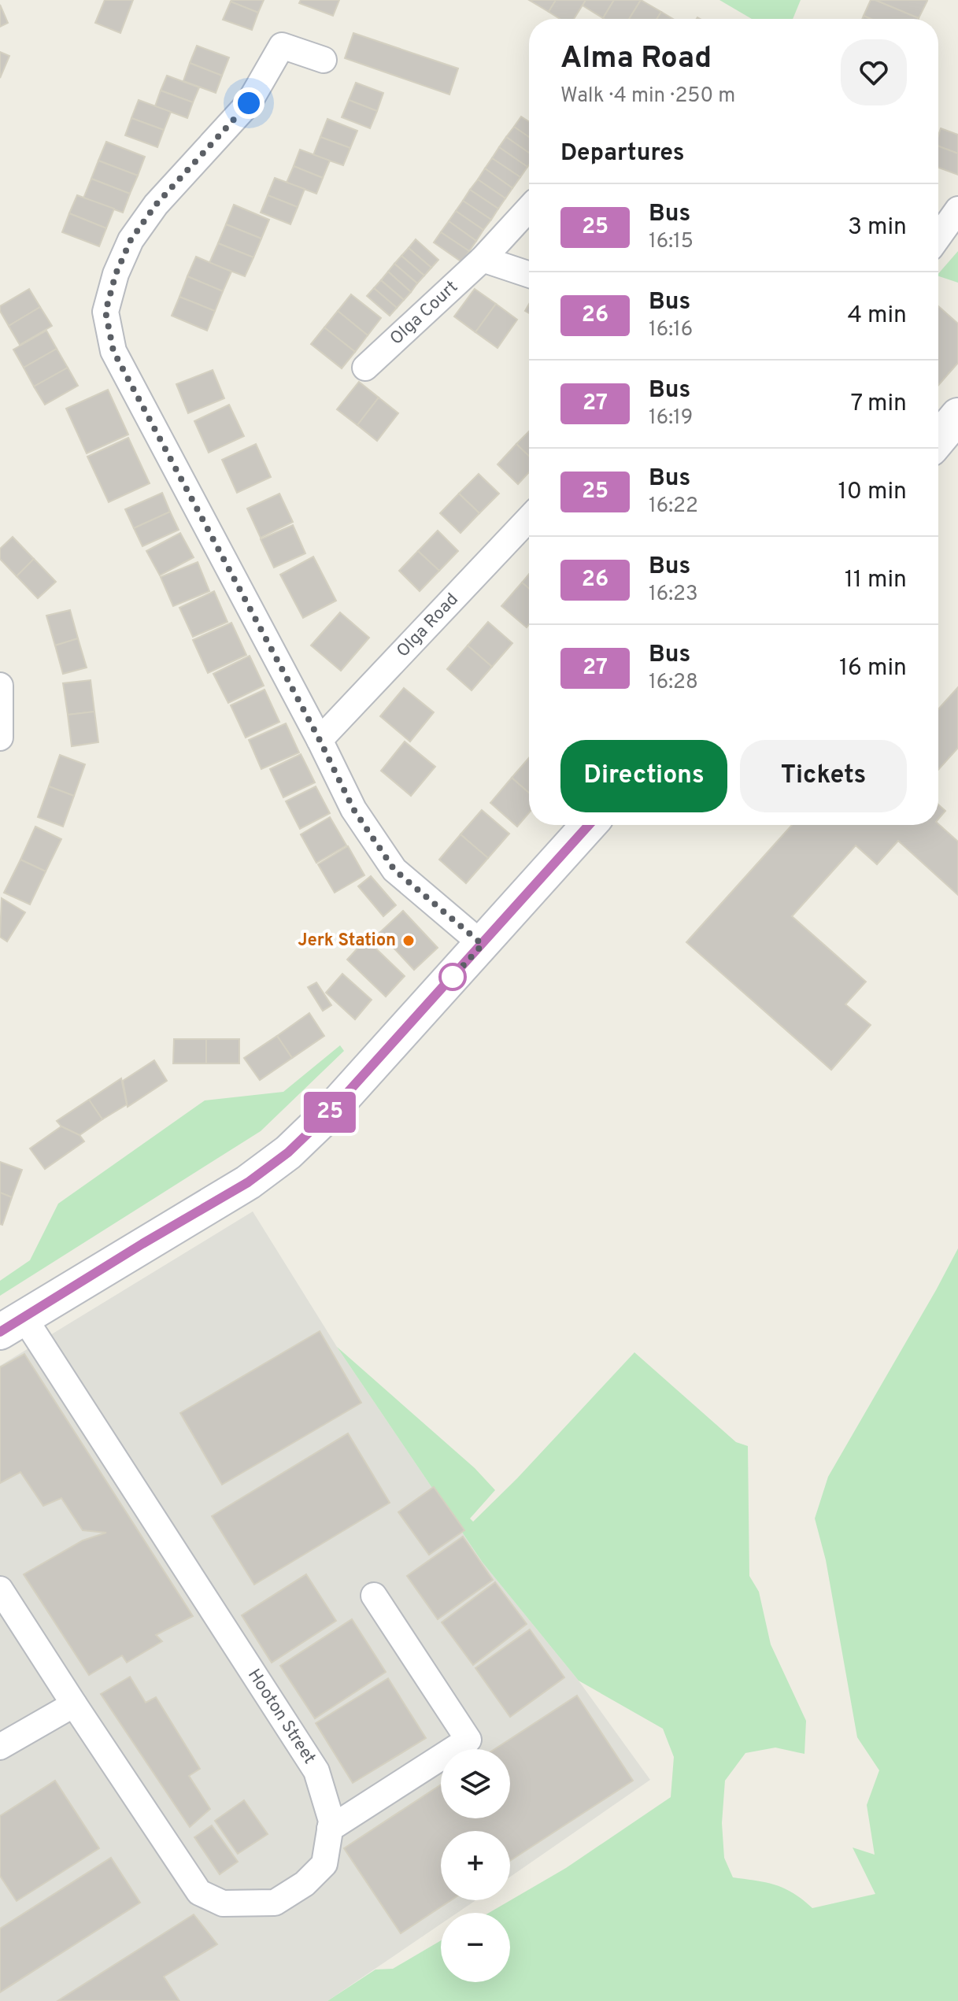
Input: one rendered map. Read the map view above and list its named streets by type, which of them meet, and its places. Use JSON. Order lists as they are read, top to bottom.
{
  "streets": {
    "street": ["Olga Court", "Olga Road", "Hooton Street"]
  },
  "places": ["Jerk Station"],
  "lines": ["bus line 25"],
  "page": {
    "on_map": "25",
    "heading": [
      ["Alma Road", "Walk · 4 min · 250 m"],
      "Departures"
    ],
    "list": [
      {
        "mark": "25",
        "name": "Bus",
        "note": "16:15",
        "value": "3 min"
      },
      {
        "mark": "26",
        "name": "Bus",
        "note": "16:16",
        "value": "4 min"
      },
      {
        "mark": "27",
        "name": "Bus",
        "note": "16:19",
        "value": "7 min"
      },
      {
        "mark": "25",
        "name": "Bus",
        "note": "16:22",
        "value": "10 min"
      },
      {
        "mark": "26",
        "name": "Bus",
        "note": "16:23",
        "value": "11 min"
      },
      {
        "mark": "27",
        "name": "Bus",
        "note": "16:28",
        "value": "16 min"
      }
    ],
    "buttons": ["Directions", "Tickets"],
    "map_buttons": ["+", "−"]
  }
}
